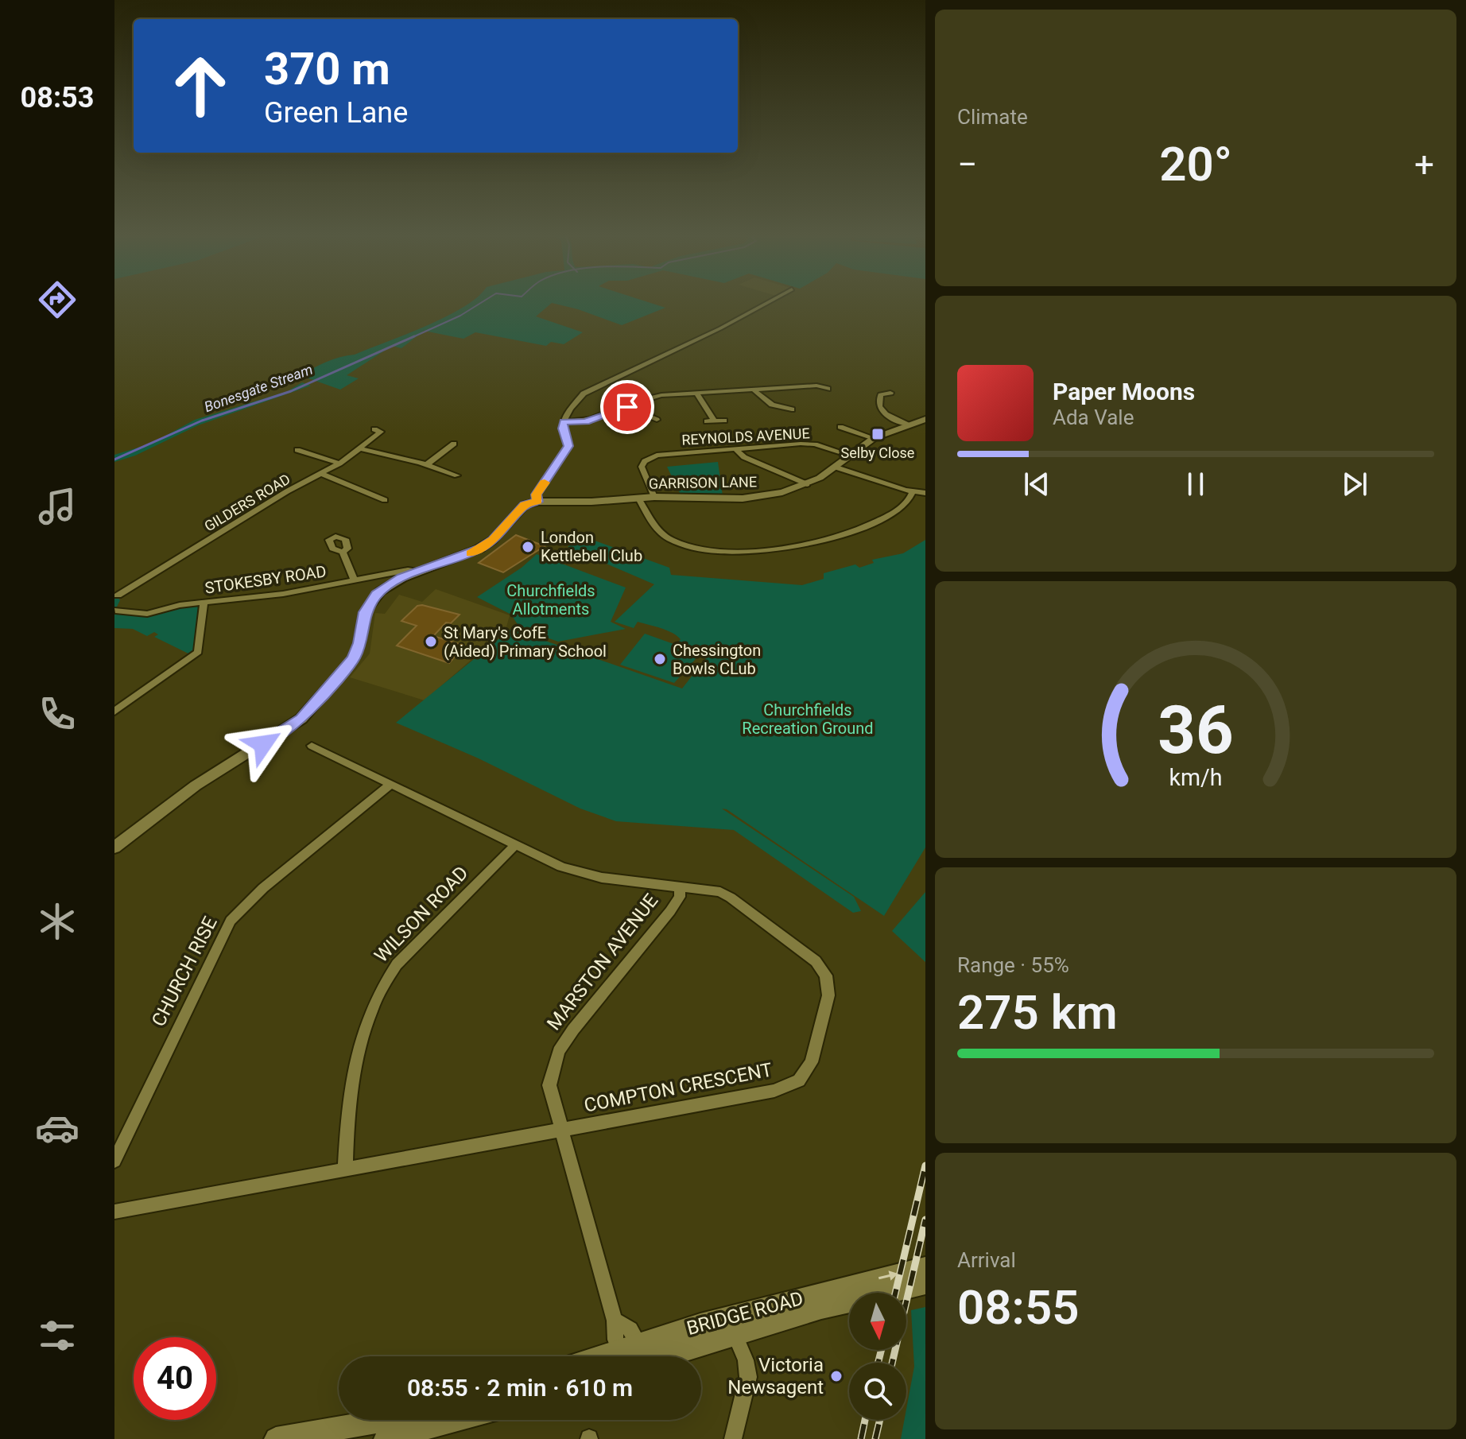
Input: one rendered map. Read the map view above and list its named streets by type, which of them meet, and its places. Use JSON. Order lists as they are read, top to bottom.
{
  "streets": {
    "street": [
      "REYNOLDS AVENUE",
      "GARRISON LANE",
      "GILDERS ROAD",
      "STOKESBY ROAD",
      "WILSON ROAD",
      "MARSTON AVENUE",
      "CHURCH RISE",
      "COMPTON CRESCENT",
      "BRIDGE ROAD"
    ]
  },
  "crossings": [
    ["REYNOLDS AVENUE", "GARRISON LANE"],
    ["GILDERS ROAD", "STOKESBY ROAD"],
    ["WILSON ROAD", "COMPTON CRESCENT"],
    ["MARSTON AVENUE", "COMPTON CRESCENT"],
    ["CHURCH RISE", "COMPTON CRESCENT"]
  ],
  "water": ["Bonesgate Stream"],
  "parks": ["Churchfields Allotments", "Churchfields Recreation Ground"],
  "places": {
    "transit": ["Selby Close"],
    "other": [
      "London Kettlebell Club",
      "St Mary's CofE (Aided) Primary School",
      "Chessington Bowls CLub",
      "Victoria Newsagent"
    ]
  },
  "north": "bottom",
  "page": {
    "tabs": "08:53",
    "tile": [
      "Climate",
      ["Range · 55%", "275 km"],
      ["Arrival", "08:55"]
    ],
    "turn": ["370 m", "Green Lane"],
    "heat": ["−", "20°", "+"],
    "song": ["Paper Moons", "Ada Vale"],
    "limit": "40",
    "trip": "08:55 · 2 min · 610 m",
    "gauge": ["36", "km/h"]
  }
}
